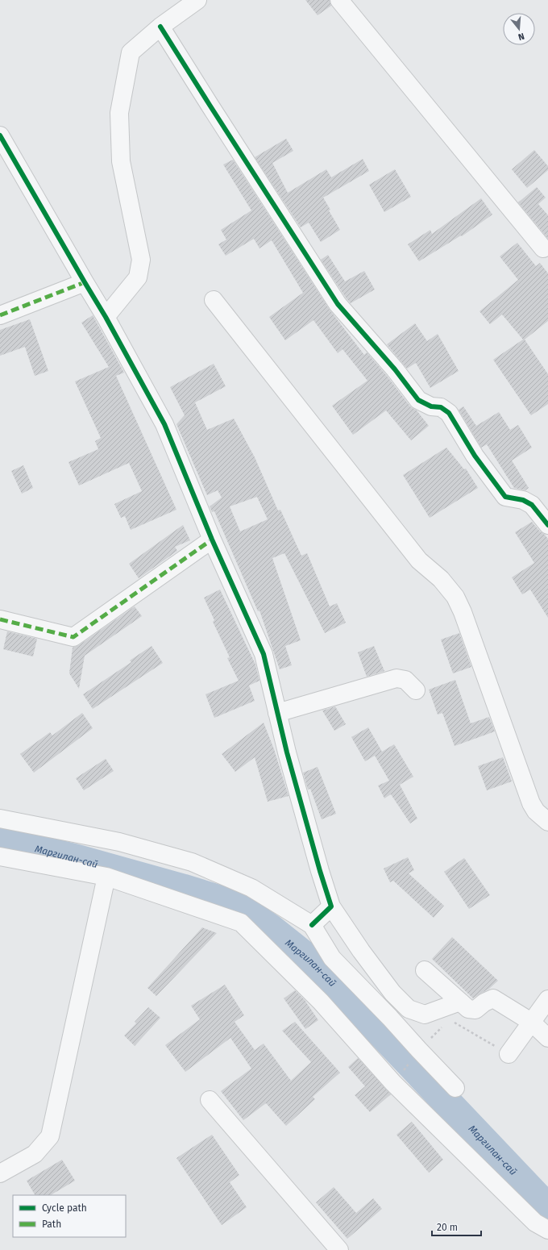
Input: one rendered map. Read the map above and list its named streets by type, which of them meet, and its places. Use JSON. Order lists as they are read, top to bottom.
{
  "water": ["Маргилан-сай"],
  "legend": ["Cycle path", "Path"],
  "scale_bar": "20 m",
  "north": "bottom"
}
